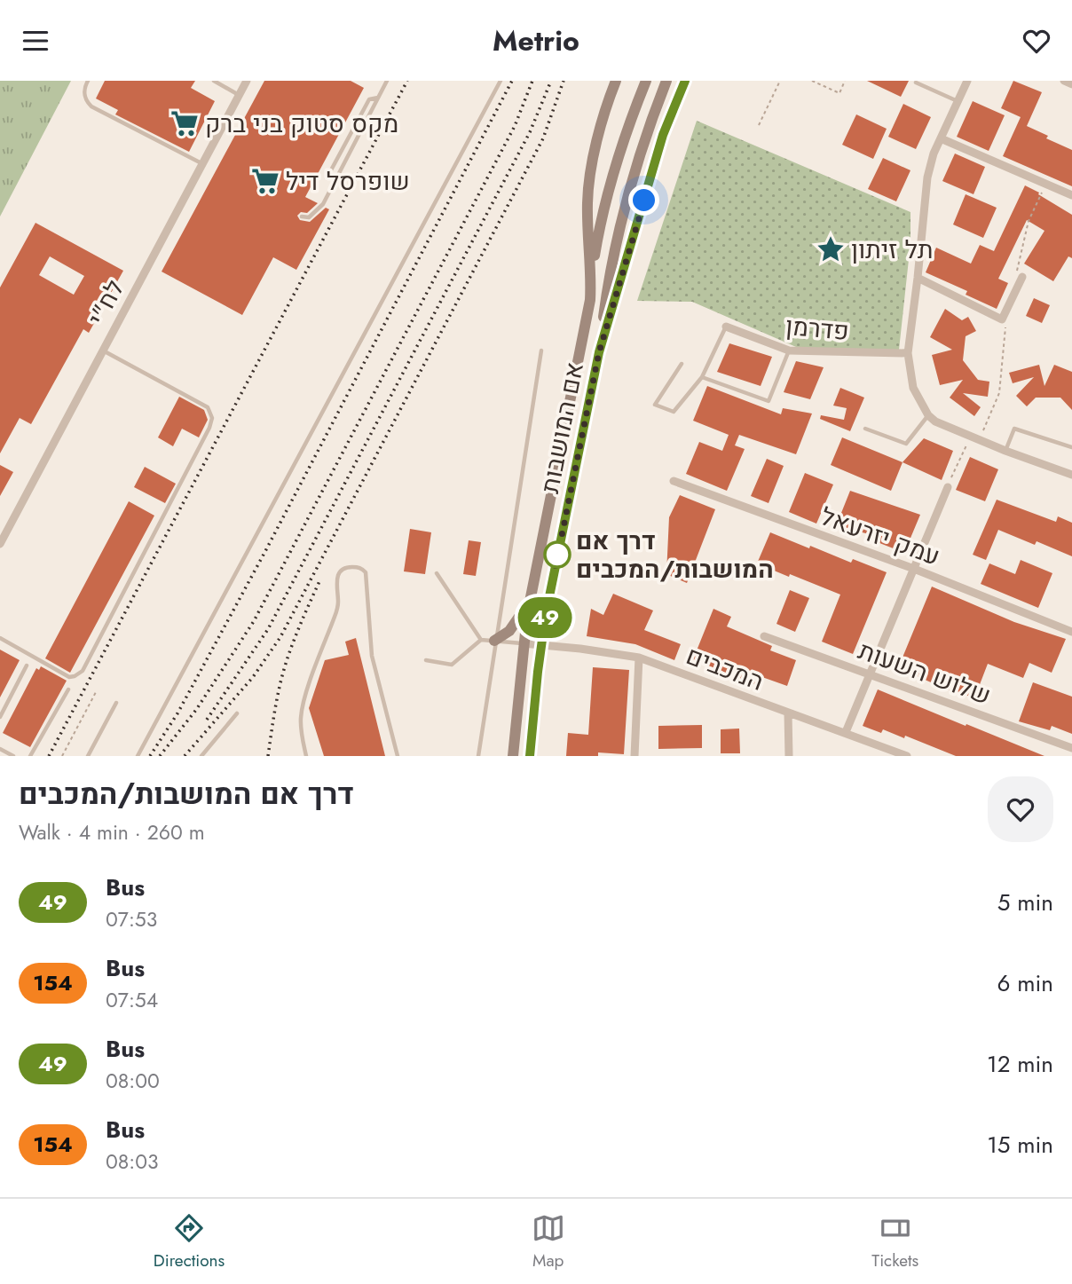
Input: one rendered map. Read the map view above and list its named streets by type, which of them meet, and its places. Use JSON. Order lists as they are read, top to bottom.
{
  "streets": {
    "main road": ["אם המושבות"],
    "street": [
      "לח\"י",
      "פדרמן",
      "עמק יזרעאל",
      "המכבים",
      "שלוש השעות"
    ]
  },
  "crossings": [
    ["אם המושבות", "המכבים"]
  ],
  "places": {
    "supermarket": ["מקס סטוק בני ברק", "שופרסל דיל"],
    "place": ["תל זיתון"],
    "other": ["דרך אם המושבות/המכבים"]
  },
  "lines": ["bus line 49"],
  "page": {
    "header": "Metrio",
    "on_map": "49",
    "heading": ["דרך אם המושבות/המכבים", "Walk · 4 min · 260 m"],
    "list": [
      {
        "mark": "49",
        "name": "Bus",
        "note": "07:53",
        "value": "5 min"
      },
      {
        "mark": "154",
        "name": "Bus",
        "note": "07:54",
        "value": "6 min"
      },
      {
        "mark": "49",
        "name": "Bus",
        "note": "08:00",
        "value": "12 min"
      },
      {
        "mark": "154",
        "name": "Bus",
        "note": "08:03",
        "value": "15 min"
      }
    ],
    "tabs": ["Directions", "Map", "Tickets"]
  }
}
